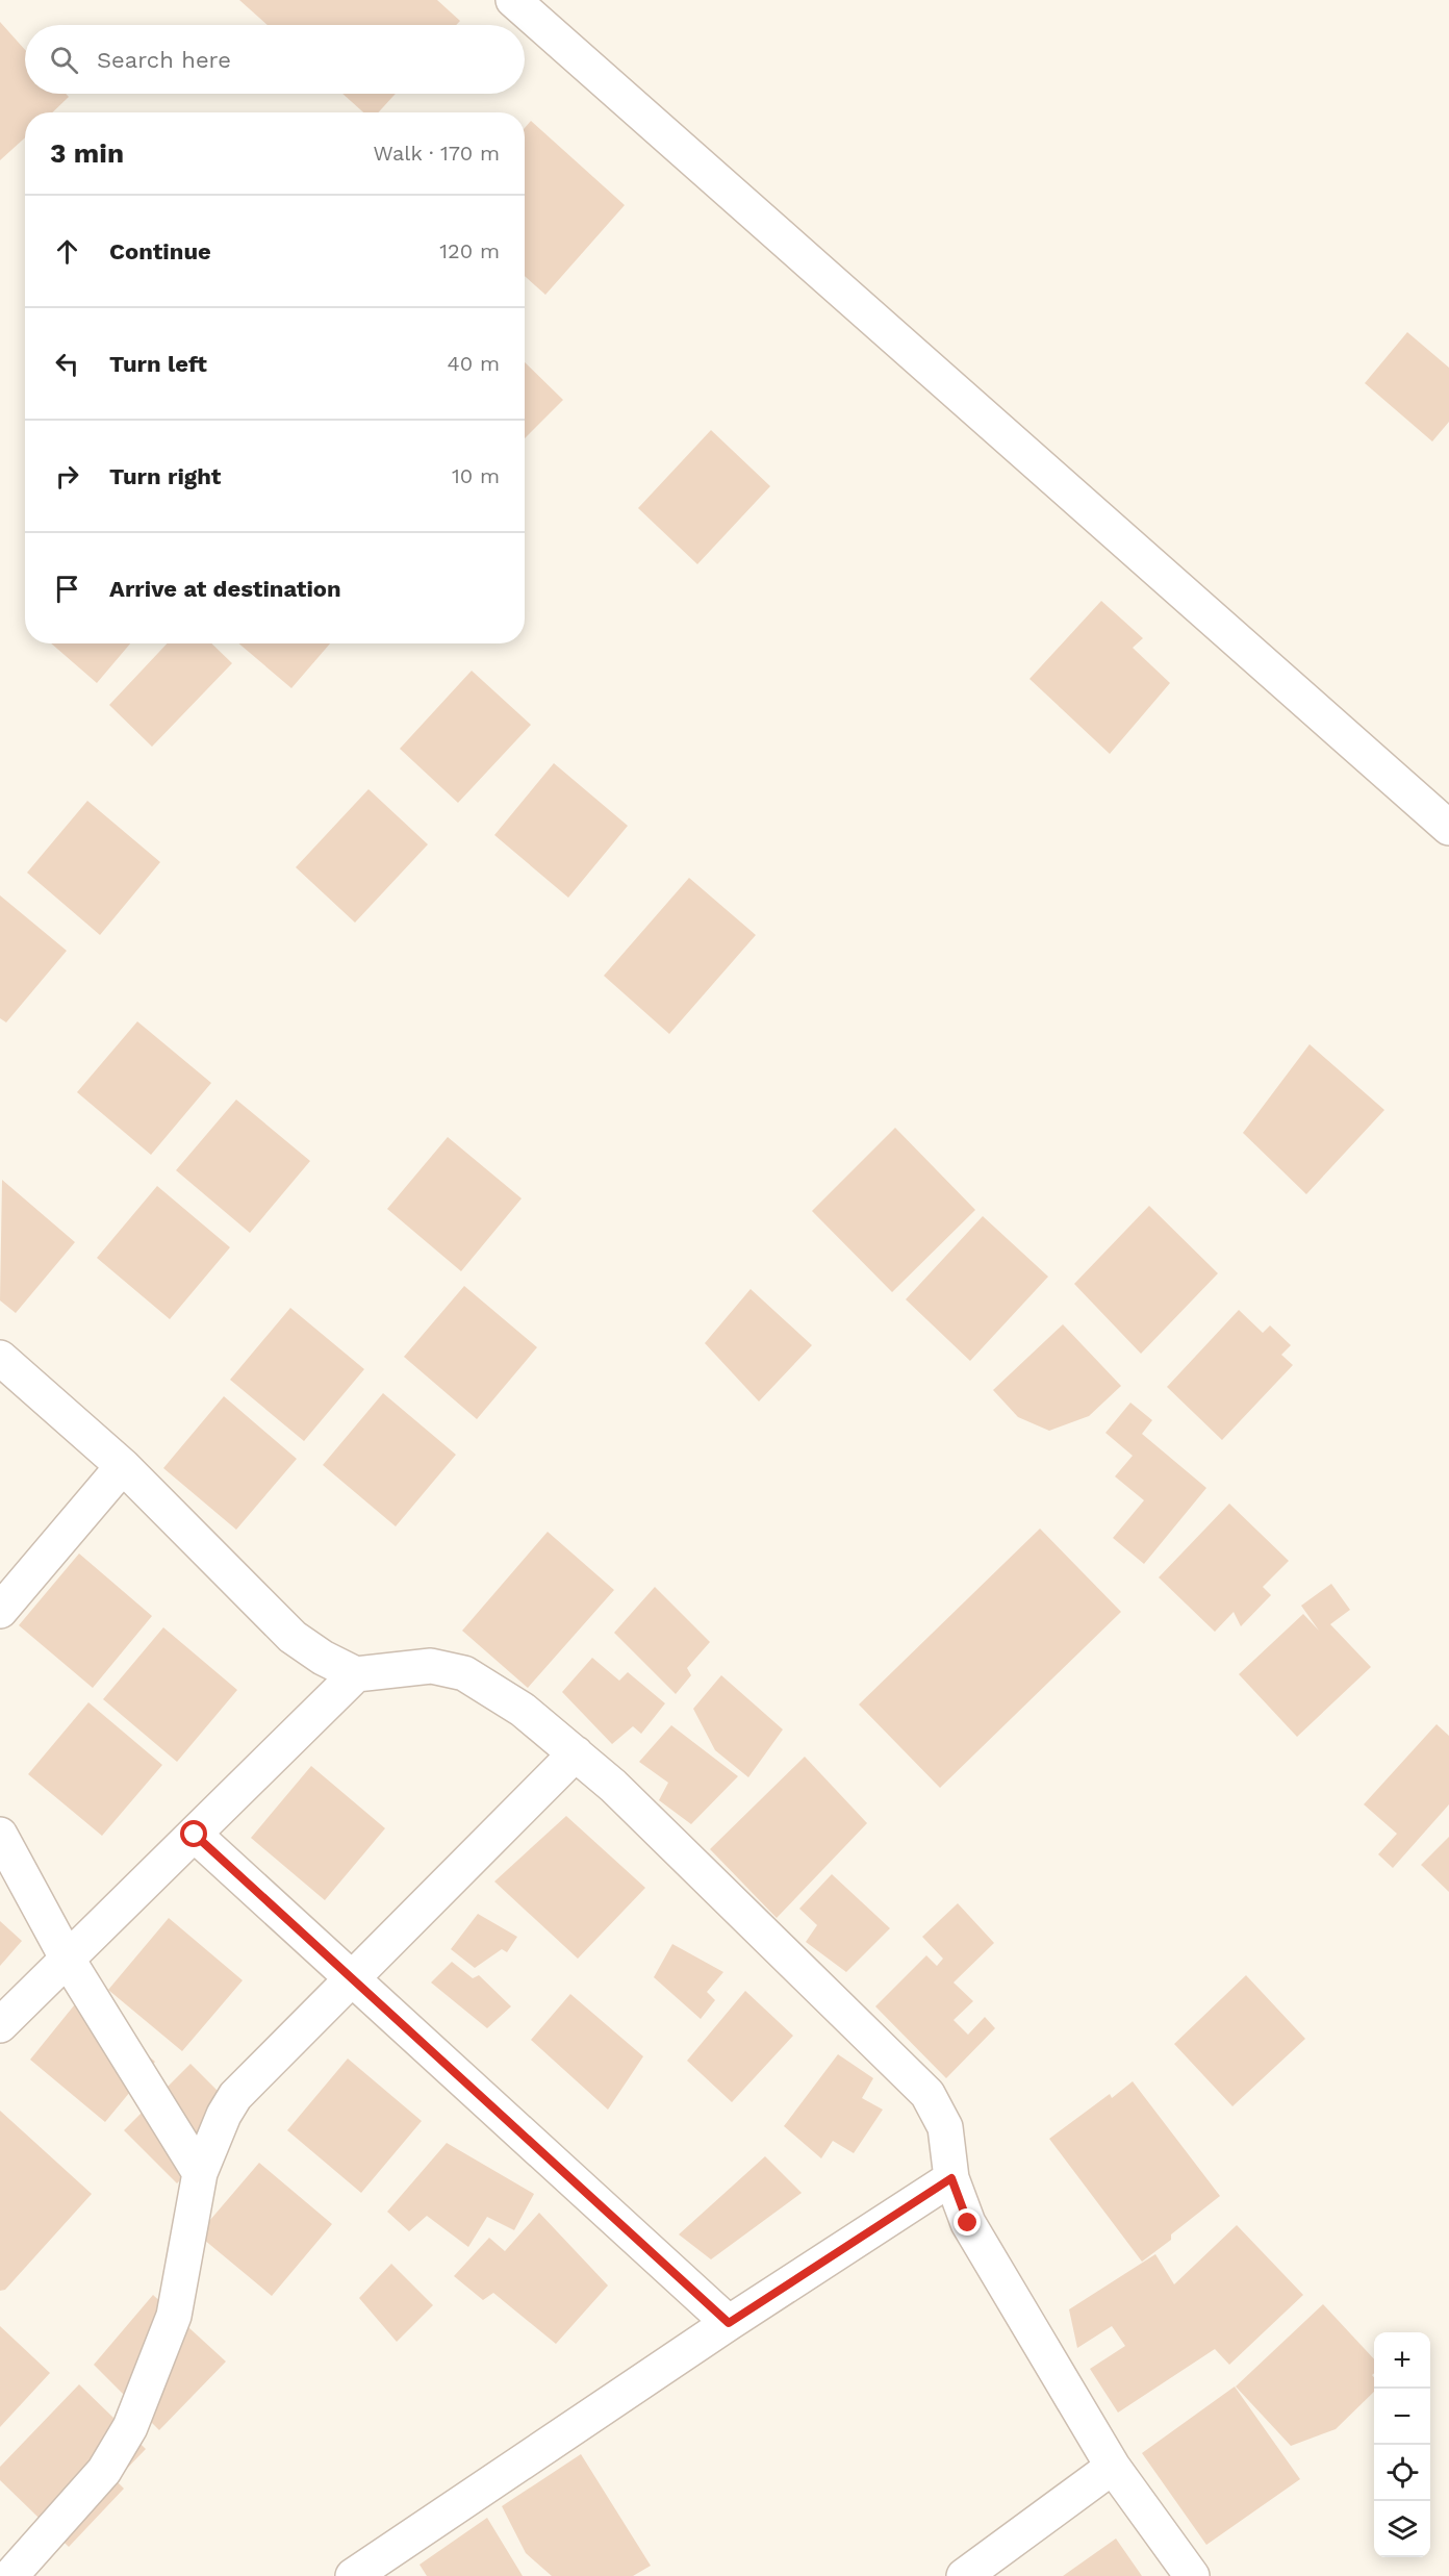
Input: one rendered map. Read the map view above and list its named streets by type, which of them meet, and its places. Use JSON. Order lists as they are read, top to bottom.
{
  "page": {
    "search": "Search here",
    "heading": ["3 min", "Walk · 170 m"],
    "list": [
      ["Continue", "120 m"],
      ["Turn left", "40 m"],
      ["Turn right", "10 m"],
      "Arrive at destination"
    ],
    "map_buttons": ["+", "−"]
  }
}
